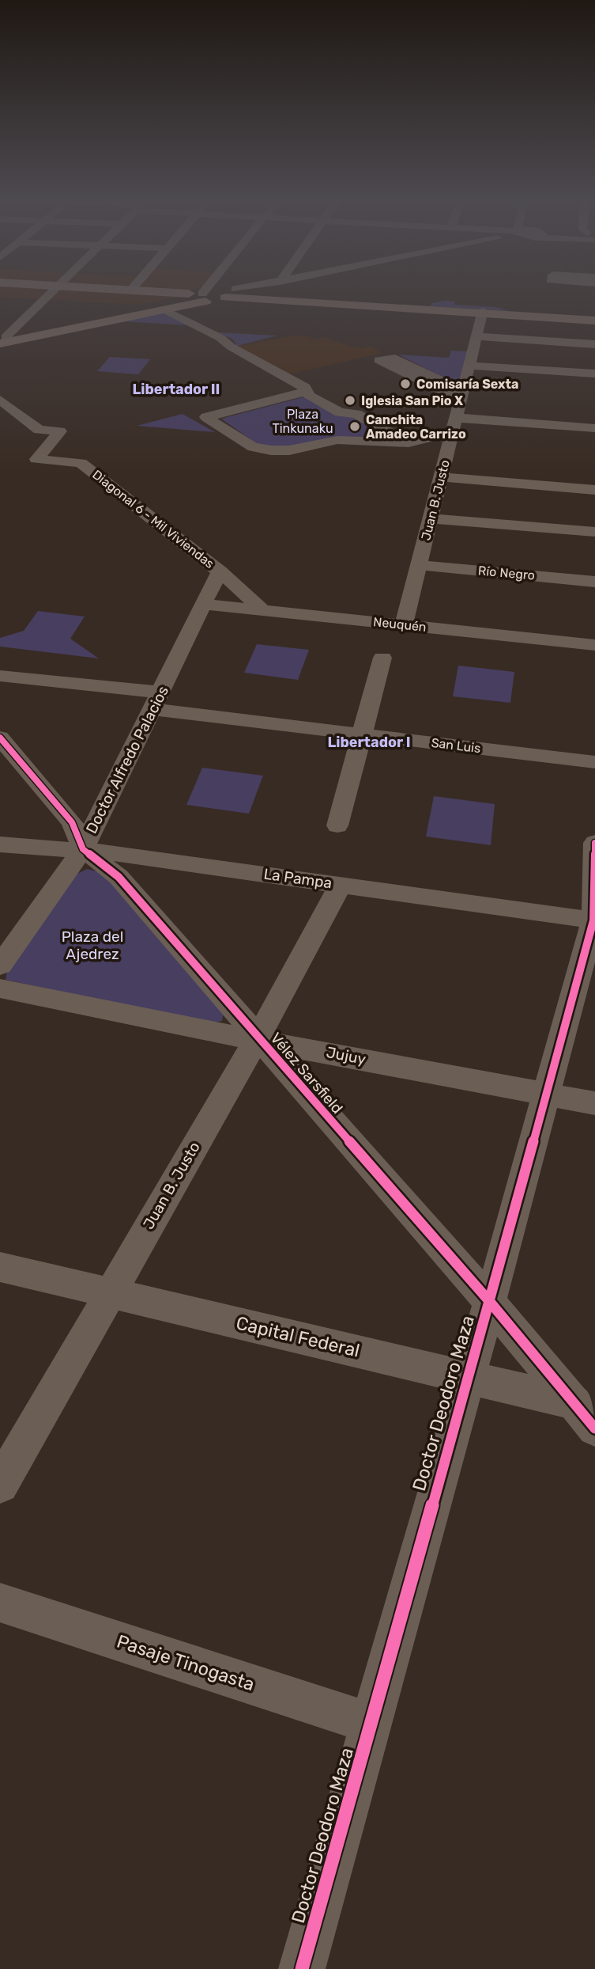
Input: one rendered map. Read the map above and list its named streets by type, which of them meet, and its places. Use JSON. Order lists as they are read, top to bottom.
{
  "streets": {
    "street": [
      "Juan B. Justo",
      "Diagonal 6 - Mil Viviendas",
      "Río Negro",
      "Neuquén",
      "San Luis",
      "Doctor Alfredo Palacios",
      "La Pampa",
      "Jujuy",
      "Vélez Sarsfield",
      "Capital Federal",
      "Doctor Deodoro Maza",
      "Pasaje Tinogasta"
    ]
  },
  "crossings": [
    ["Juan B. Justo", "Río Negro"],
    ["Juan B. Justo", "Neuquén"],
    ["Juan B. Justo", "La Pampa"],
    ["Juan B. Justo", "Jujuy"],
    ["Juan B. Justo", "Vélez Sarsfield"],
    ["Juan B. Justo", "Capital Federal"],
    ["Diagonal 6 - Mil Viviendas", "Neuquén"],
    ["Diagonal 6 - Mil Viviendas", "Doctor Alfredo Palacios"],
    ["Neuquén", "Doctor Alfredo Palacios"],
    ["San Luis", "Doctor Alfredo Palacios"],
    ["Doctor Alfredo Palacios", "La Pampa"],
    ["Doctor Alfredo Palacios", "Vélez Sarsfield"],
    ["La Pampa", "Vélez Sarsfield"],
    ["La Pampa", "Doctor Deodoro Maza"],
    ["Jujuy", "Vélez Sarsfield"],
    ["Jujuy", "Doctor Deodoro Maza"],
    ["Vélez Sarsfield", "Capital Federal"],
    ["Vélez Sarsfield", "Doctor Deodoro Maza"],
    ["Capital Federal", "Doctor Deodoro Maza"],
    ["Doctor Deodoro Maza", "Pasaje Tinogasta"]
  ],
  "districts": ["Libertador II", "Libertador I"],
  "parks": ["Plaza Tinkunaku", "Plaza del Ajedrez"],
  "places": ["Comisaría Sexta", "Iglesia San Pio X", "Canchita Amadeo Carrizo"]
}
